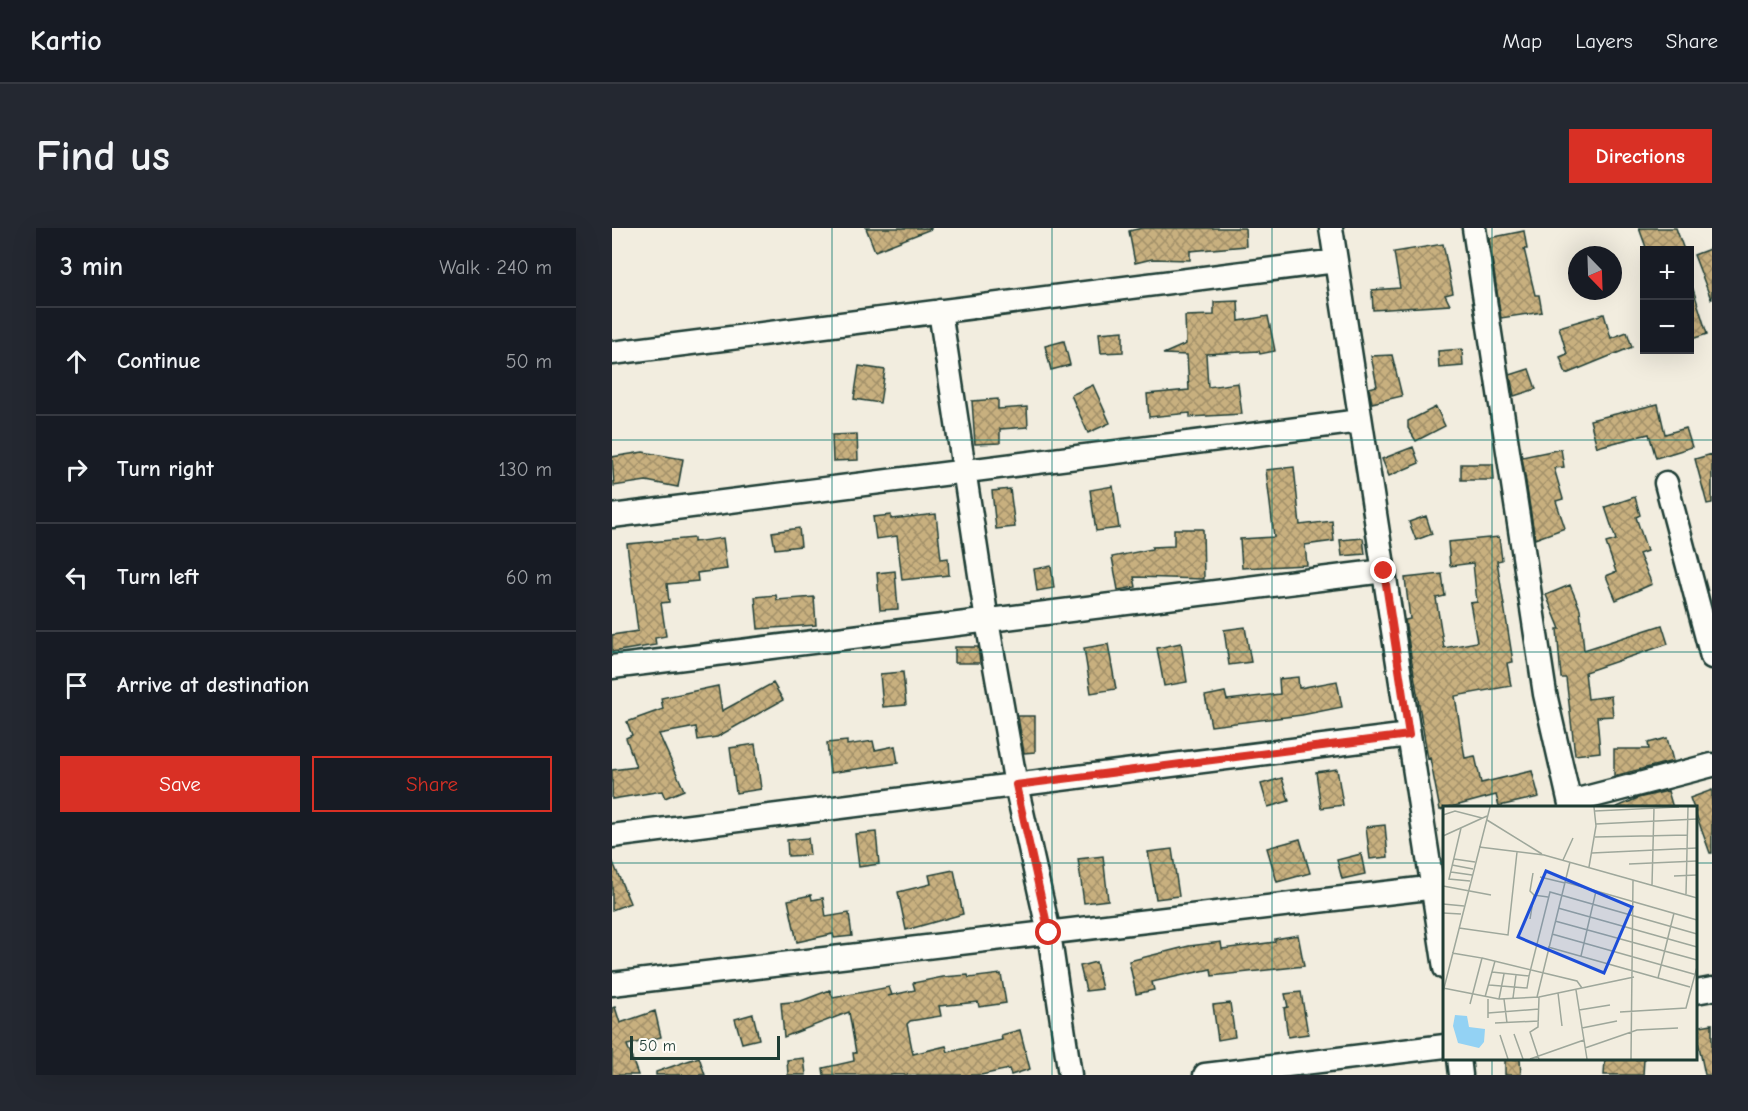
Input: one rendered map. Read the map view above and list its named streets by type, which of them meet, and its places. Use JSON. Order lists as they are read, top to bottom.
{
  "scale_bar": "50 m",
  "north": "bottom right",
  "page": {
    "header": "Kartio",
    "nav": ["Map", "Layers", "Share"],
    "buttons": [
      "Directions",
      ["Save", "Share"]
    ],
    "title": "Find us",
    "heading": ["3 min", "Walk · 240 m"],
    "map_buttons": ["+", "−"],
    "list": [
      ["Continue", "50 m"],
      ["Turn right", "130 m"],
      ["Turn left", "60 m"],
      "Arrive at destination"
    ],
    "scale": "50 m"
  }
}
